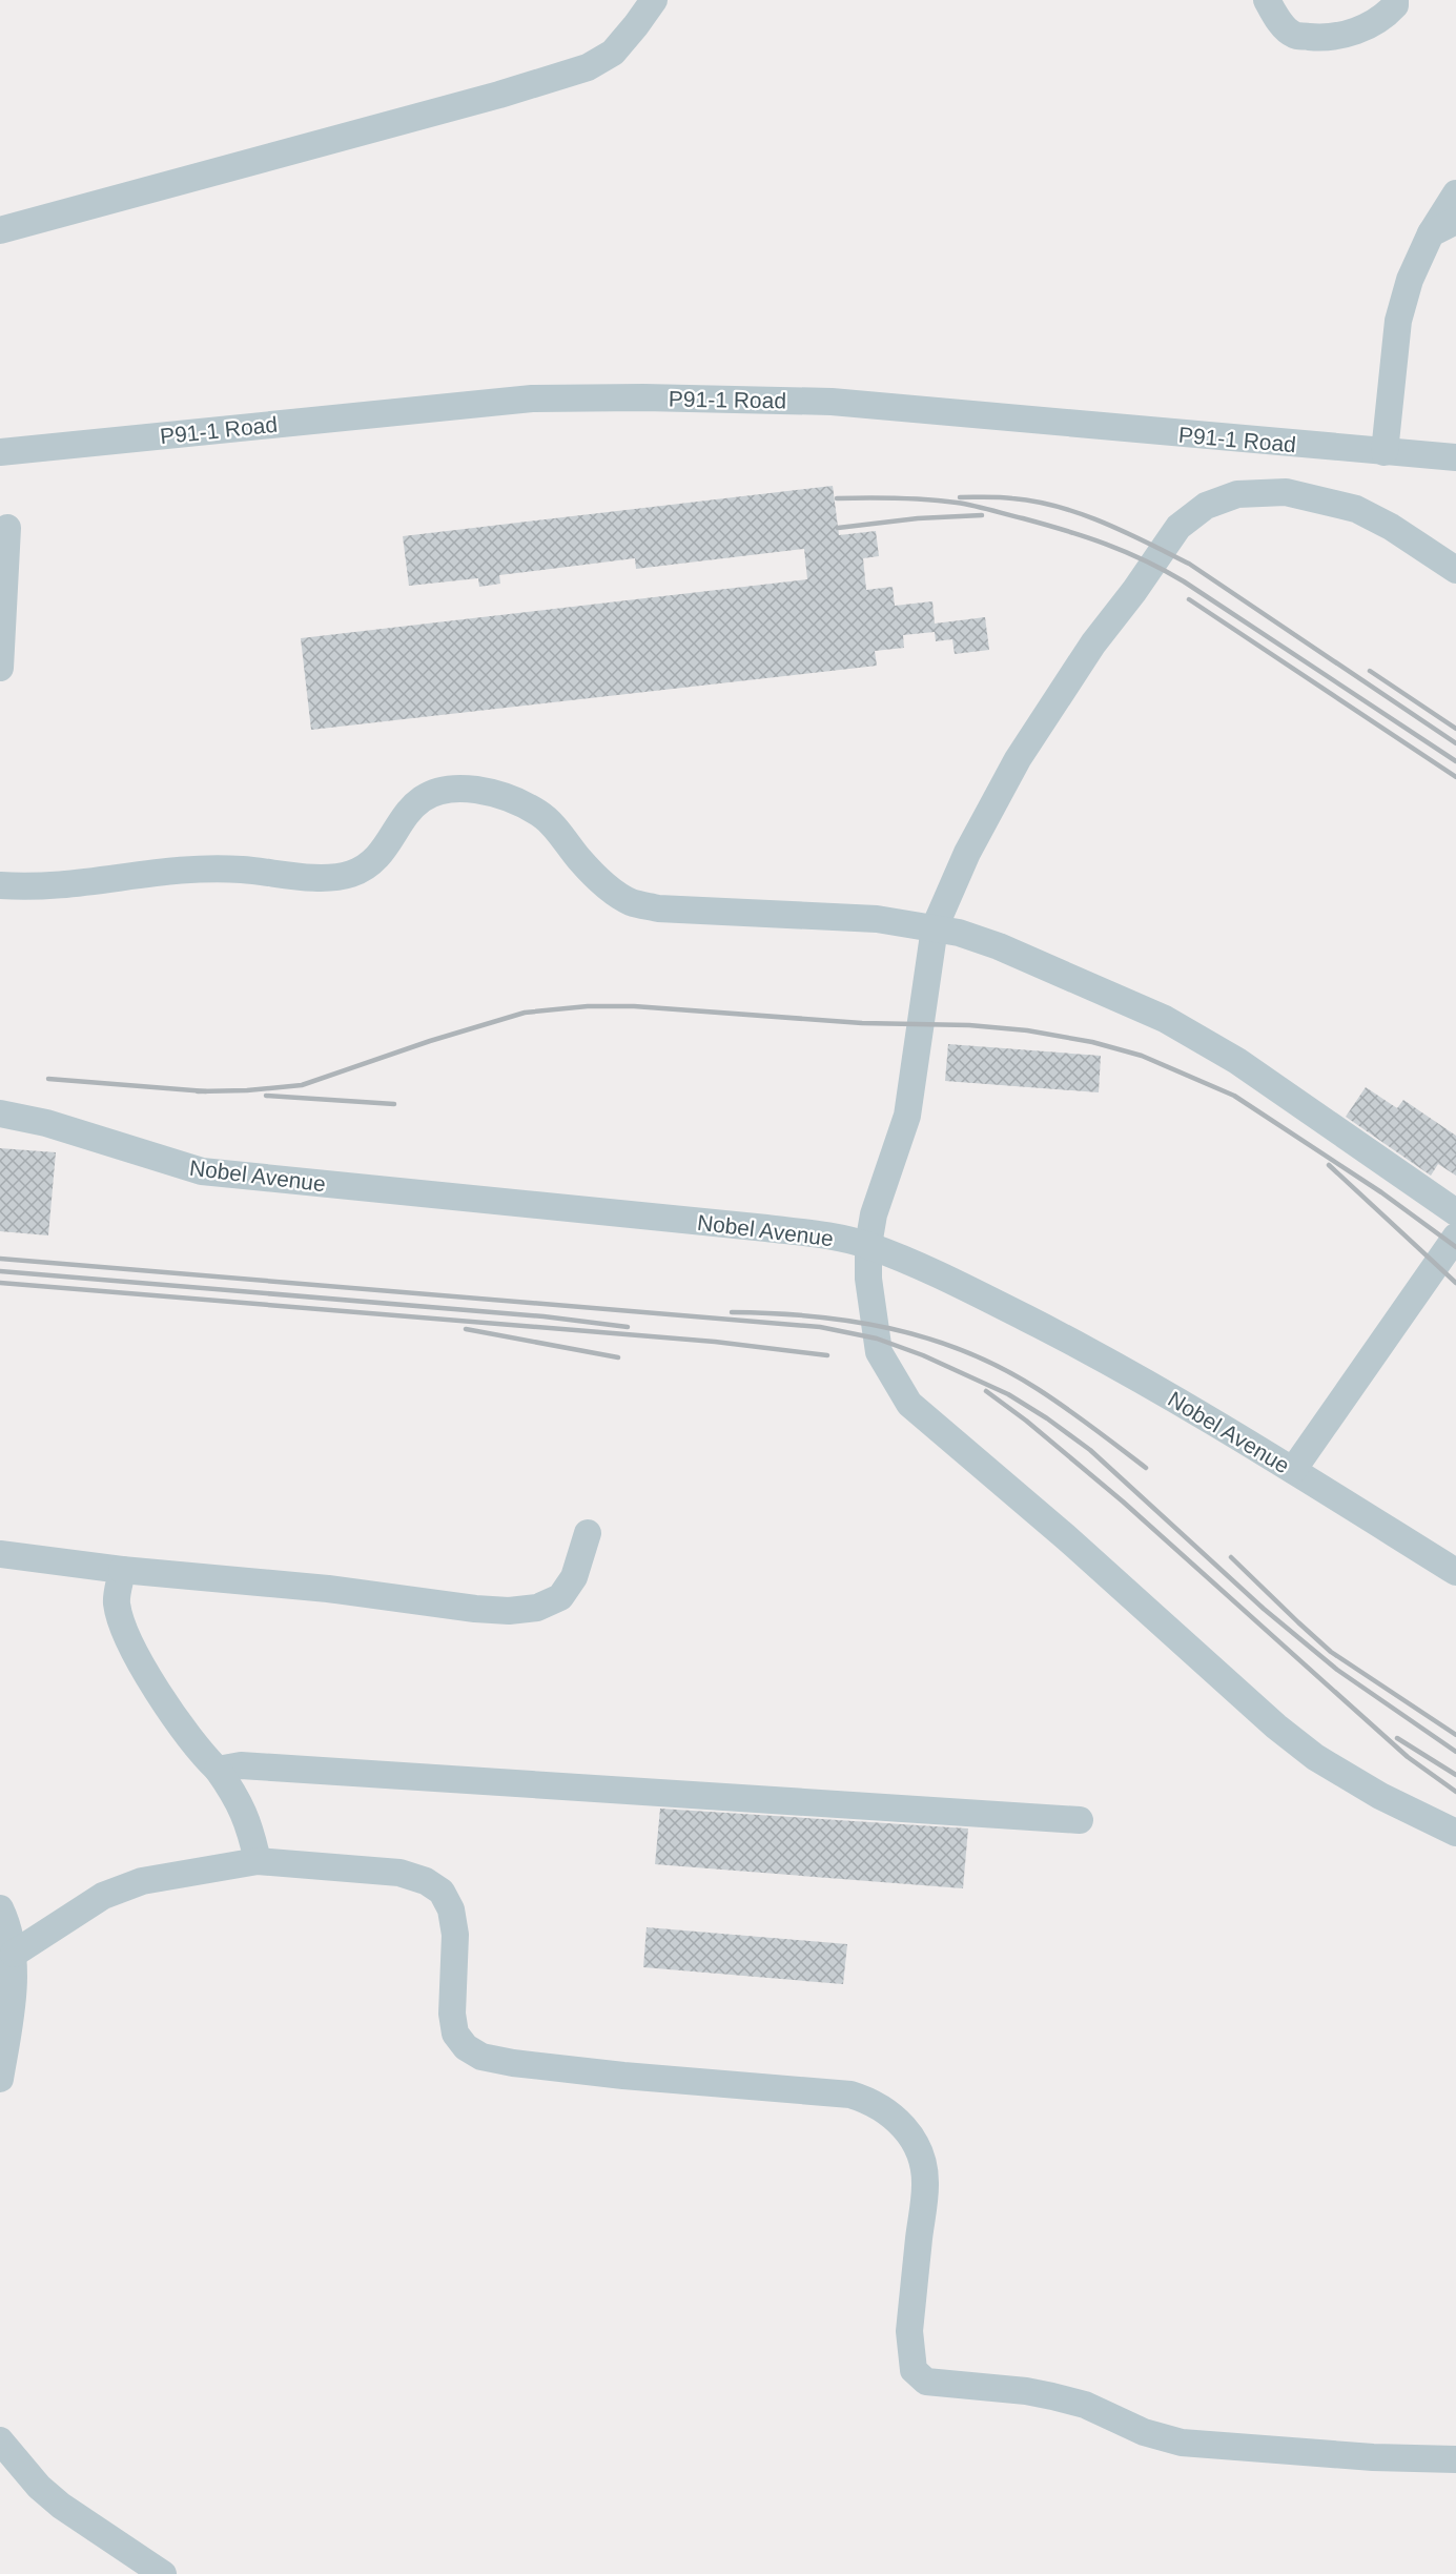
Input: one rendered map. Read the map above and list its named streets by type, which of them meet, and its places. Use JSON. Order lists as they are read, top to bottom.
{
  "streets": {
    "street": ["P91-1 Road", "Nobel Avenue"]
  }
}
